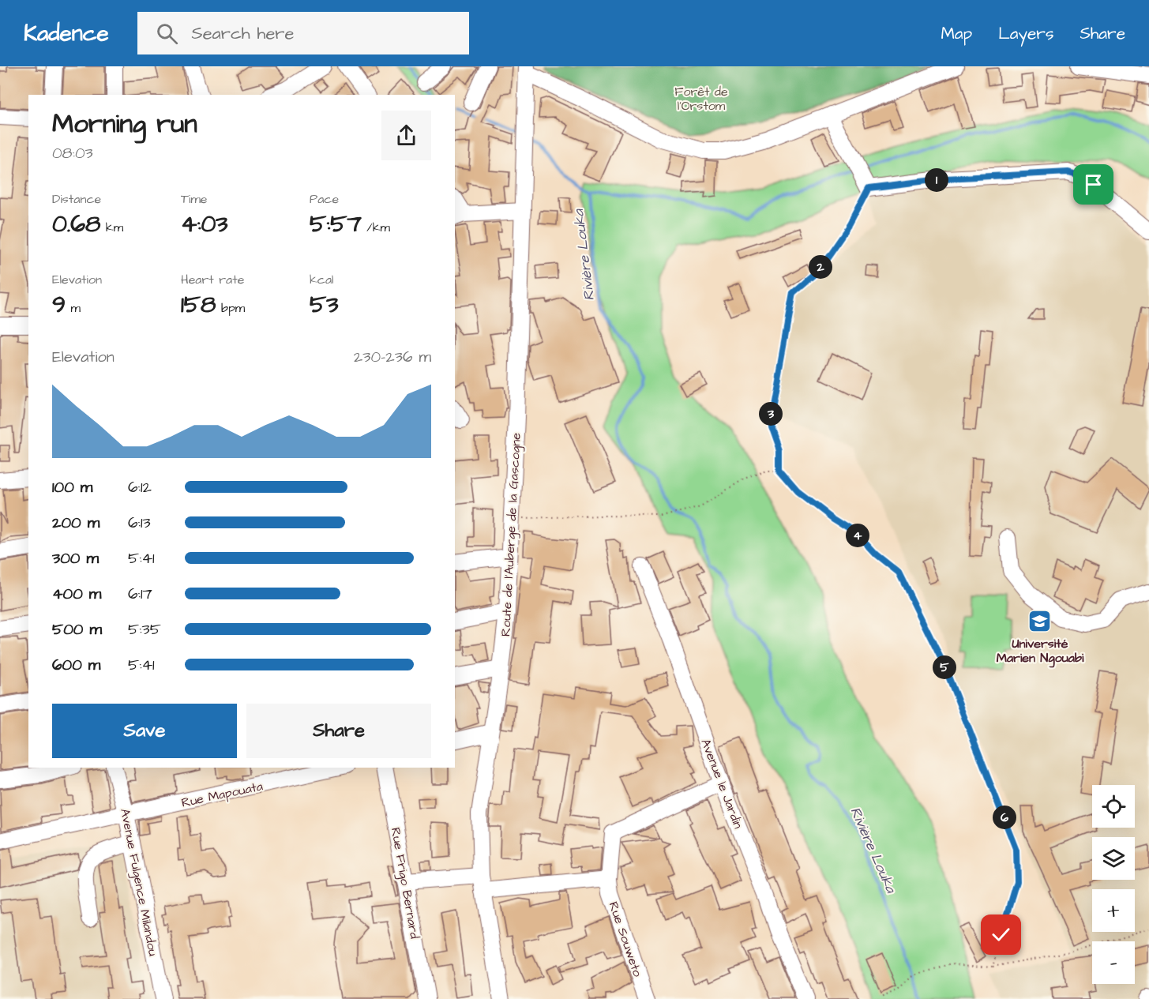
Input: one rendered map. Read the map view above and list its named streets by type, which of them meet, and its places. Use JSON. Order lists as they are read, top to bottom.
{
  "streets": {
    "street": [
      "Route de l'Auberge de la Gascogne",
      "Avenue le Jardin",
      "Rue Mapouata",
      "Avenue Fulgence Milandou",
      "Rue Frigo Bernard",
      "Rue Souweto"
    ]
  },
  "crossings": [
    ["Avenue le Jardin", "Rue Souweto"],
    ["Rue Mapouata", "Avenue Fulgence Milandou"]
  ],
  "water": ["Rivière Louka"],
  "parks": ["Forêt de l'Orstom"],
  "places": {
    "school or university": ["Université Marien Ngouabi"]
  },
  "page": {
    "header": "Kadence",
    "search": "Search here",
    "nav": ["Map", "Layers", "Share"],
    "heading": ["Morning run", "08:03"],
    "pins": [
      "1",
      "2",
      "3",
      "4",
      "5",
      "6"
    ],
    "stats": [
      ["Distance", "0.68 km"],
      ["Time", "4:03"],
      ["Pace", "5:57 /km"],
      ["Elevation", "9 m"],
      ["Heart rate", "158 bpm"],
      ["kcal", "53"]
    ],
    "chart": ["Elevation", "230–236 m"],
    "list": [
      {
        "name": "100 m",
        "note": "6:12"
      },
      {
        "name": "200 m",
        "note": "6:13"
      },
      {
        "name": "300 m",
        "note": "5:41"
      },
      {
        "name": "400 m",
        "note": "6:17"
      },
      {
        "name": "500 m",
        "note": "5:35"
      },
      {
        "name": "600 m",
        "note": "5:41"
      }
    ],
    "buttons": ["Save", "Share"],
    "map_buttons": ["+", "−"]
  }
}
